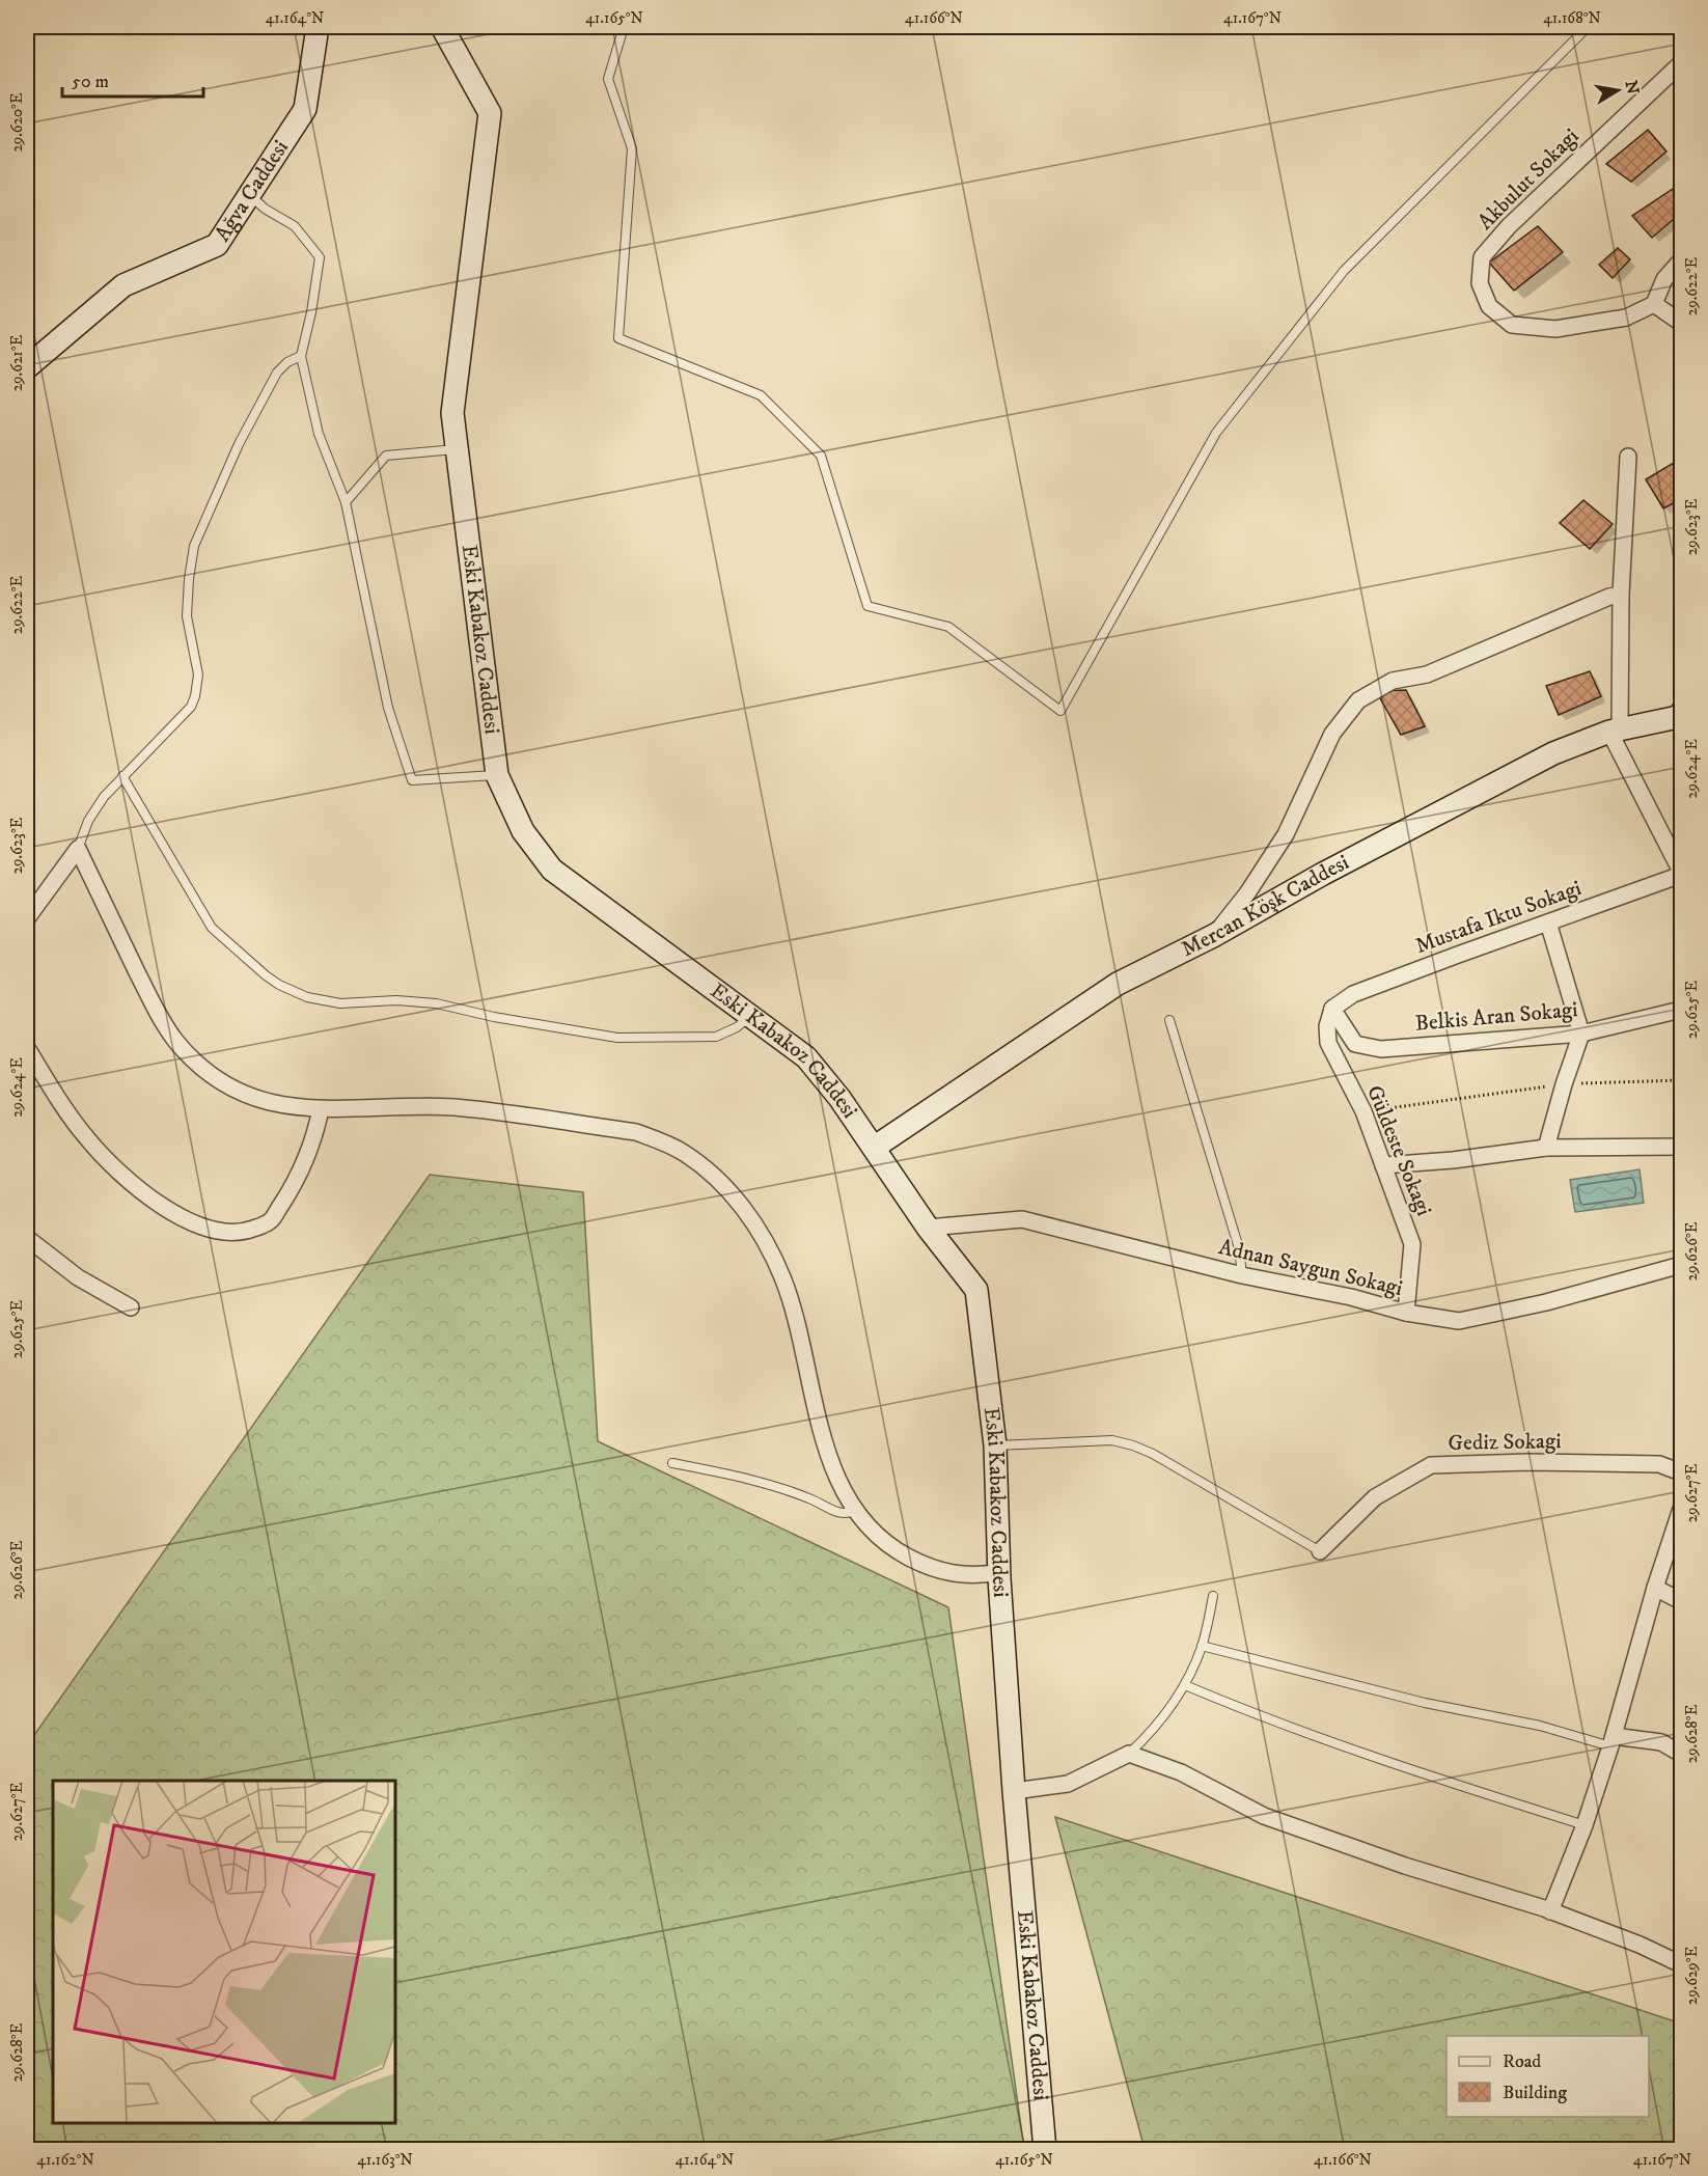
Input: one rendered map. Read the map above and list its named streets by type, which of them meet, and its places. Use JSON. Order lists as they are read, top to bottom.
{
  "streets": {
    "street": [
      "Akbulut Sokagi",
      "Ağva Caddesi",
      "Eski Kabakoz Caddesi",
      "Mercan Köşk Caddesi",
      "Mustafa Iktu Sokagi",
      "Belkis Aran Sokagi",
      "Güldeste Sokagi",
      "Adnan Saygun Sokagi",
      "Gediz Sokagi"
    ]
  },
  "crossings": [
    ["Eski Kabakoz Caddesi", "Mercan Köşk Caddesi"],
    ["Eski Kabakoz Caddesi", "Adnan Saygun Sokagi"],
    ["Mustafa Iktu Sokagi", "Belkis Aran Sokagi"],
    ["Mustafa Iktu Sokagi", "Güldeste Sokagi"],
    ["Belkis Aran Sokagi", "Güldeste Sokagi"],
    ["Güldeste Sokagi", "Adnan Saygun Sokagi"]
  ],
  "legend": ["Road", "Building"],
  "scale_bar": "50 m",
  "north": "right",
  "coordinates": [
    "41.164°N",
    "41.165°N",
    "41.166°N",
    "41.167°N",
    "41.168°N",
    "29.620°E",
    "29.622°E",
    "29.621°E",
    "29.623°E",
    "29.624°E",
    "29.625°E",
    "29.626°E",
    "29.627°E",
    "29.628°E",
    "29.629°E",
    "41.162°N",
    "41.163°N"
  ]
}
